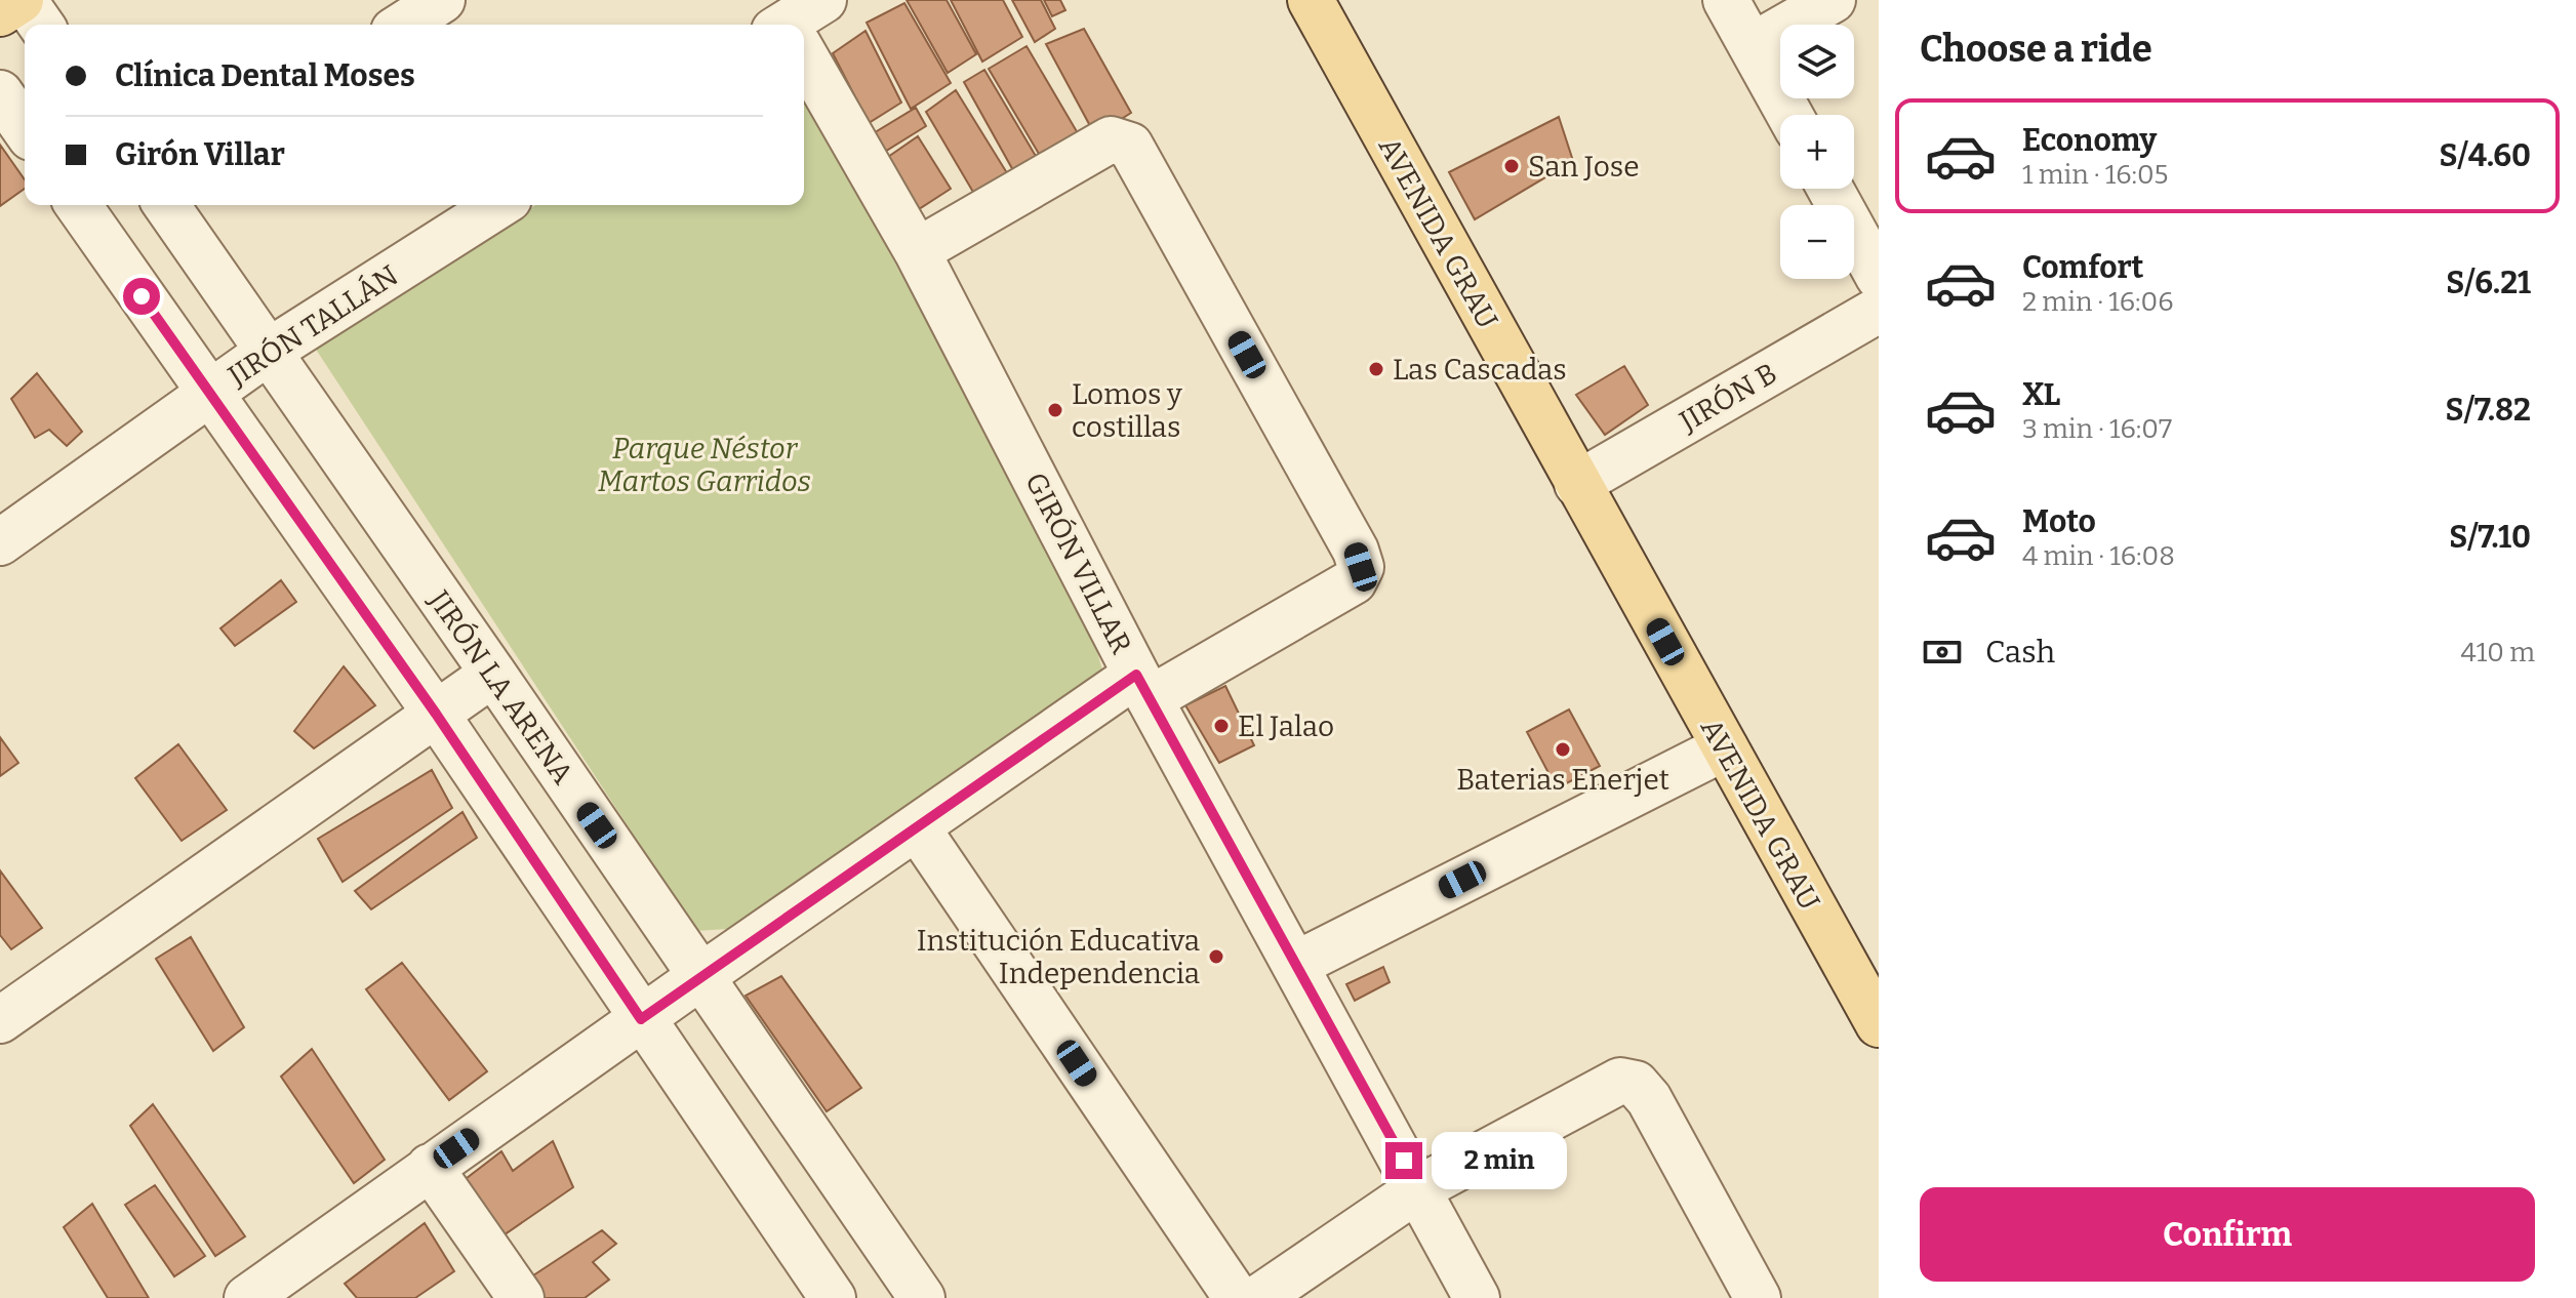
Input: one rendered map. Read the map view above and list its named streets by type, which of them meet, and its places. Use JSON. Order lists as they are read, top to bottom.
{
  "streets": {
    "main road": ["AVENIDA GRAU"],
    "street": [
      "JIRÓN TALLÁN",
      "JIRÓN B",
      "GIRÓN VILLAR",
      "JIRÓN LA ARENA"
    ]
  },
  "crossings": [
    ["AVENIDA GRAU", "JIRÓN B"],
    ["JIRÓN TALLÁN", "JIRÓN LA ARENA"]
  ],
  "parks": ["Parque Néstor Martos Garridos"],
  "places": [
    "San Jose",
    "Las Cascadas",
    "Lomos y costillas",
    "El Jalao",
    "Baterias Enerjet",
    "Institución Educativa Independencia"
  ],
  "page": {
    "heading": "Choose a ride",
    "map_buttons": ["+", "−"],
    "banner": ["Clínica Dental Moses", "Girón Villar"],
    "list": [
      {
        "name": "Economy",
        "note": "1 min · 16:05",
        "value": "S/4.60"
      },
      {
        "name": "Comfort",
        "note": "2 min · 16:06",
        "value": "S/6.21"
      },
      {
        "name": "XL",
        "note": "3 min · 16:07",
        "value": "S/7.82"
      },
      {
        "name": "Moto",
        "note": "4 min · 16:08",
        "value": "S/7.10"
      }
    ],
    "pay": ["Cash", "410 m"],
    "bubble": "2 min",
    "buttons": "Confirm"
  }
}
